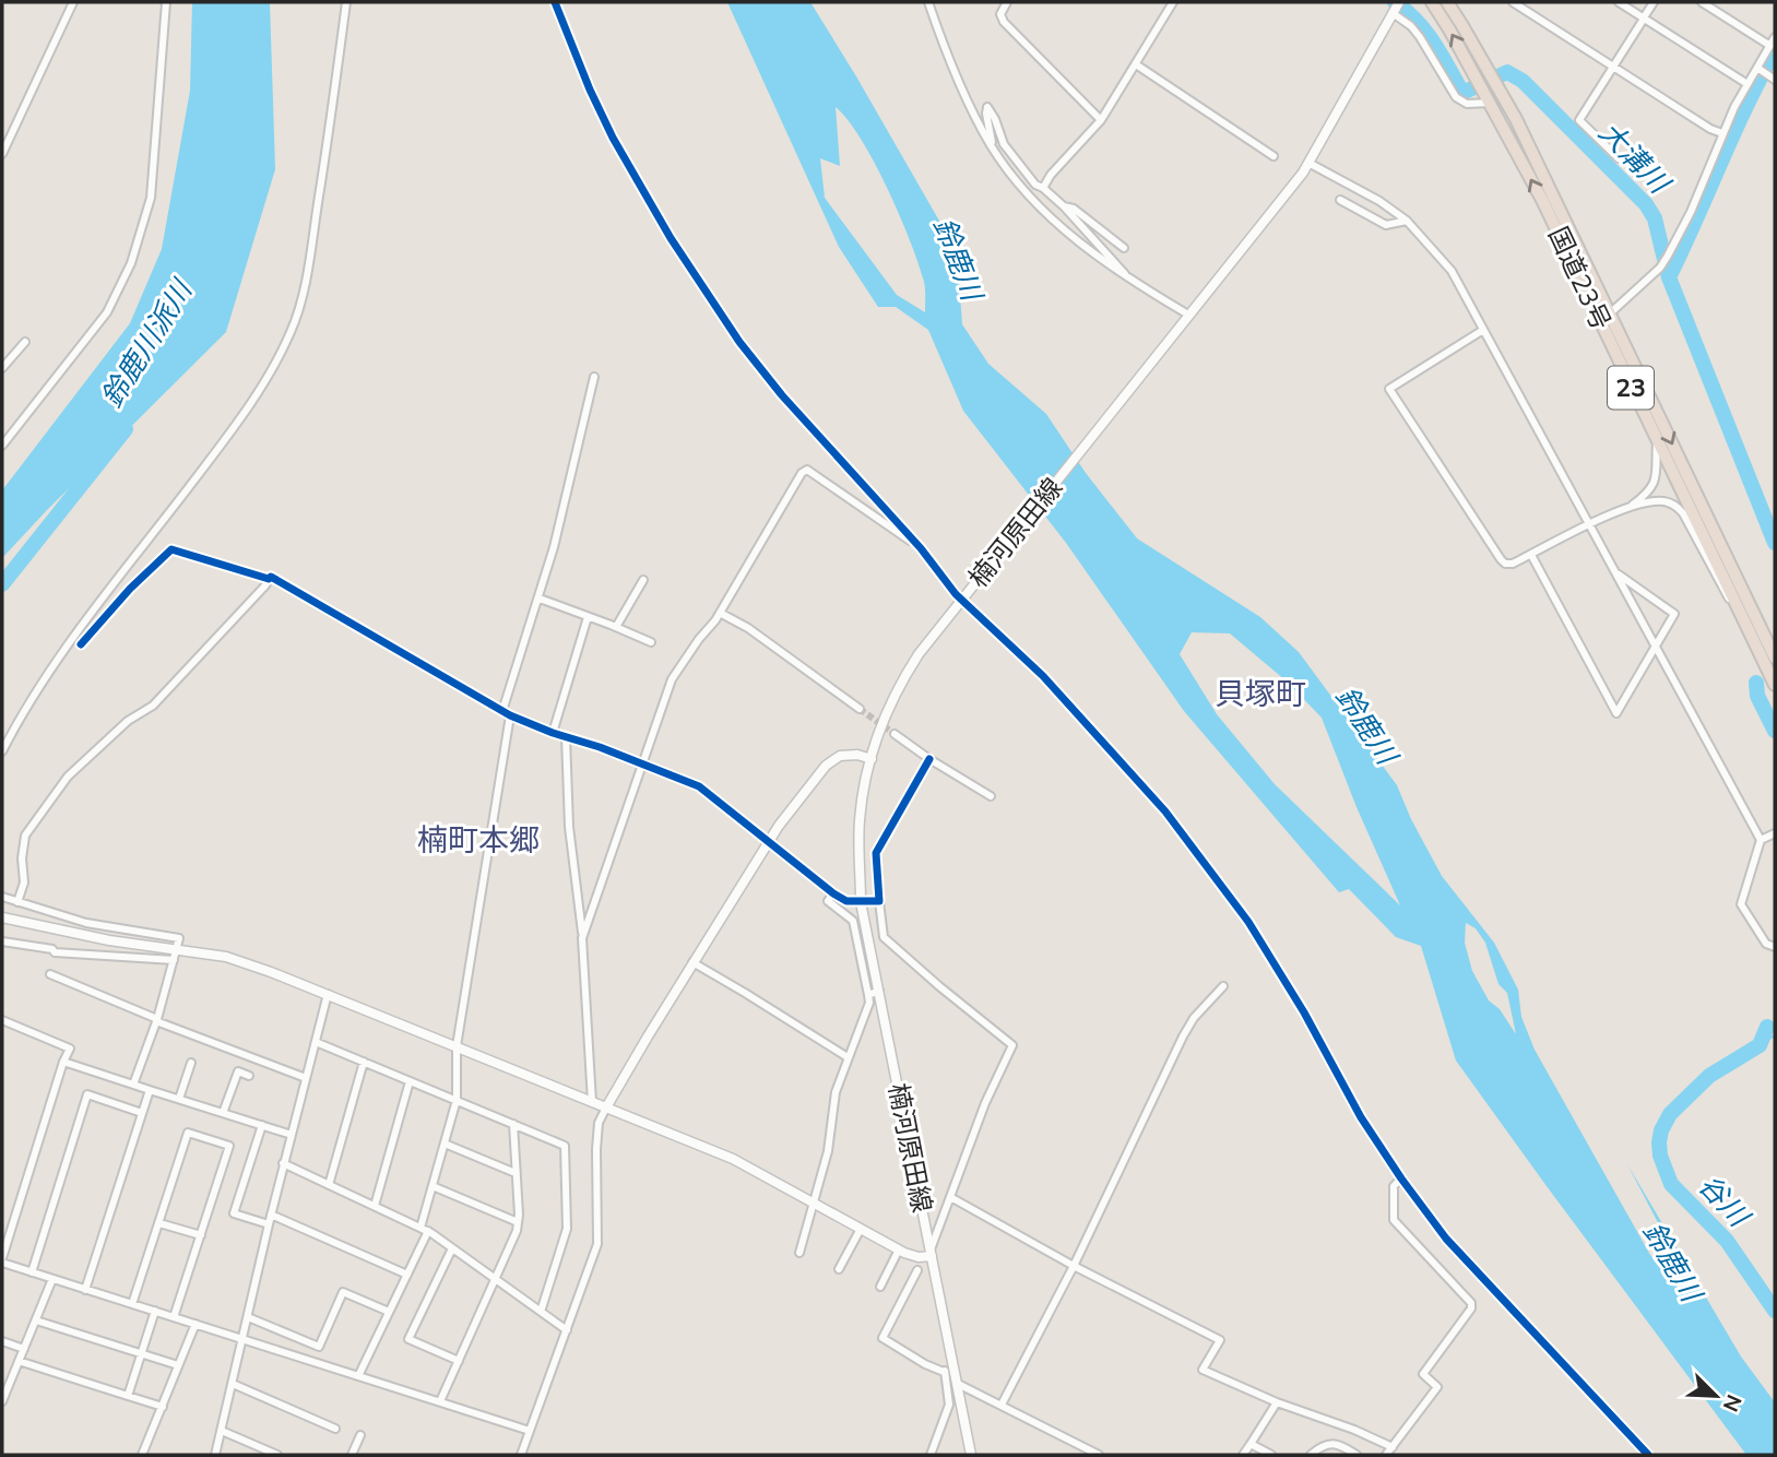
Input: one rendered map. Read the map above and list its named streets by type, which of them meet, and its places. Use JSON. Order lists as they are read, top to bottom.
{
  "streets": {
    "highway": ["国道23号", "23"],
    "main road": ["楠河原田線"]
  },
  "districts": ["貝塚町", "楠町本郷"],
  "water": [
    "大溝川",
    "鈴鹿川",
    "鈴鹿川派川",
    "谷川"
  ],
  "north": "bottom right"
}
